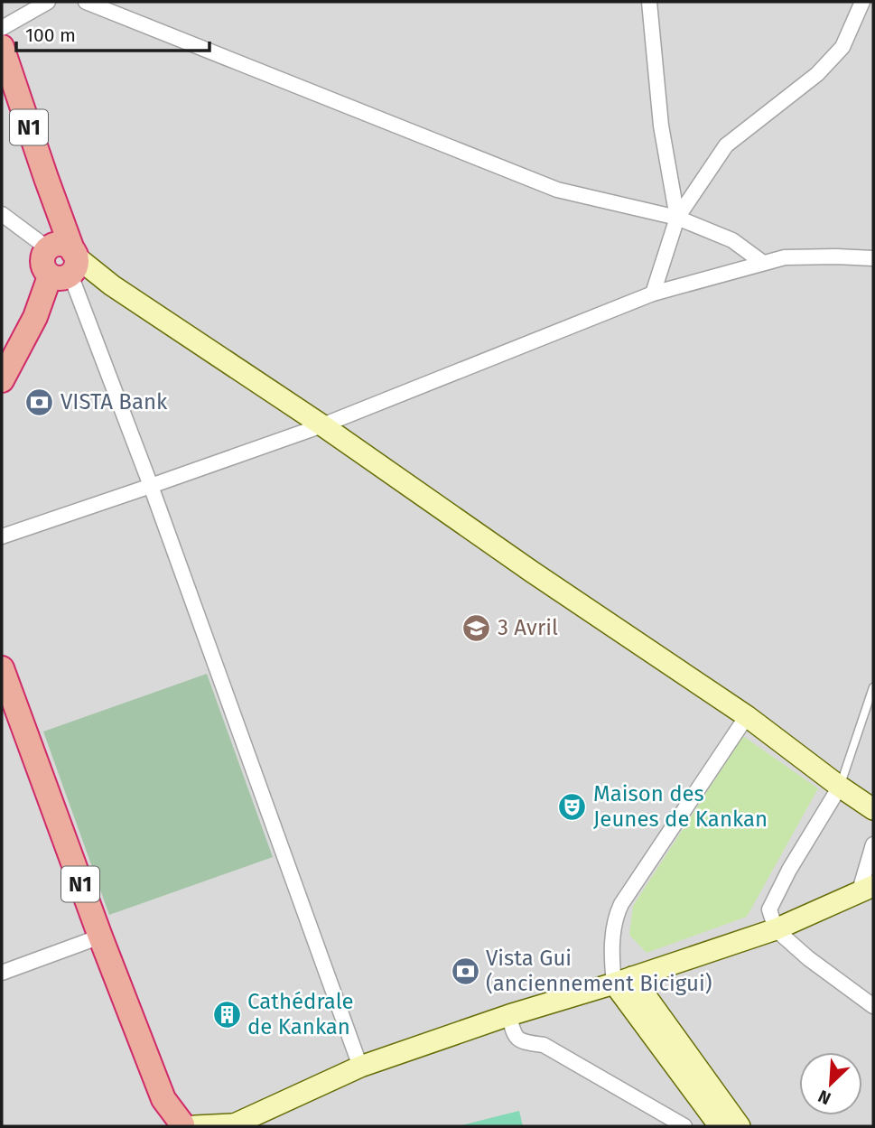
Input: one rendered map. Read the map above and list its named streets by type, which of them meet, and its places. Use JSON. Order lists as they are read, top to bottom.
{
  "streets": {
    "highway": ["N1"]
  },
  "places": {
    "bank": ["VISTA Bank", "Vista Gui (anciennement Bicigui)"],
    "school or university": ["3 Avril"],
    "theatre": ["Maison des Jeunes de Kankan"],
    "building": ["Cathédrale de Kankan"]
  },
  "scale_bar": "100 m",
  "north": "bottom left"
}
